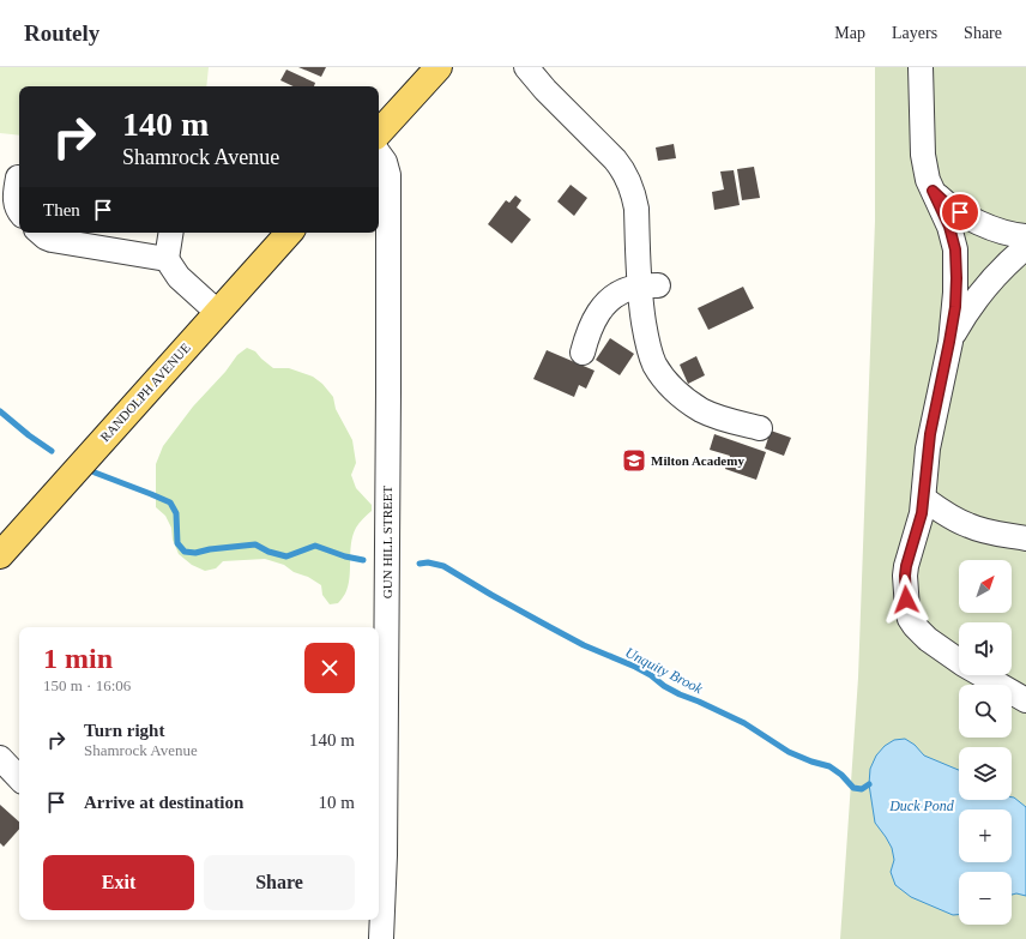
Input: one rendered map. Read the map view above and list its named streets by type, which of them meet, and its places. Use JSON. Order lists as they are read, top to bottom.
{
  "streets": {
    "main road": ["RANDOLPH AVENUE"],
    "street": ["GUN HILL STREET"]
  },
  "water": ["Unquity Brook", "Duck Pond"],
  "places": {
    "school or university": ["Milton Academy"]
  },
  "north": "top right",
  "page": {
    "header": "Routely",
    "nav": ["Map", "Layers", "Share"],
    "turn": ["140 m", "Shamrock Avenue"],
    "then": "Then",
    "map_buttons": ["+", "−"],
    "heading": ["1 min", "150 m · 16:06"],
    "list": [
      {
        "name": "Turn right",
        "note": "Shamrock Avenue",
        "value": "140 m"
      },
      {
        "name": "Arrive at destination",
        "value": "10 m"
      }
    ],
    "buttons": ["Exit", "Share"]
  }
}
